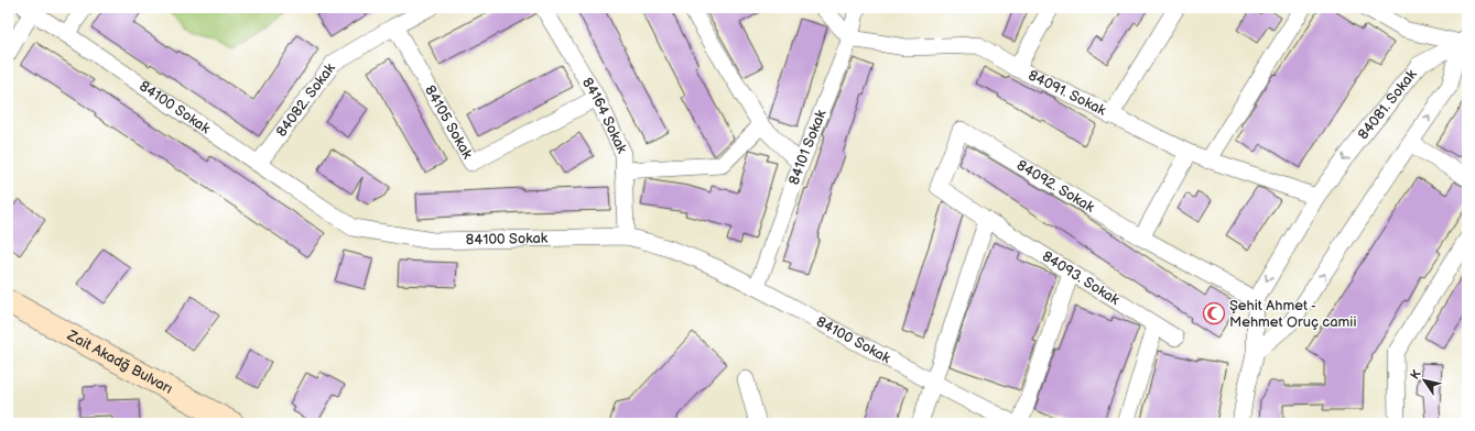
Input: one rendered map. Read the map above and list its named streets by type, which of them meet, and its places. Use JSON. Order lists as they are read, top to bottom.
{
  "streets": {
    "street": [
      "84091. Sokak",
      "84082. Sokak",
      "84081. Sokak",
      "84100 Sokak",
      "84164 Sokak",
      "84105 Sokak",
      "84101 Sokak",
      "84092. Sokak",
      "84093. Sokak",
      "Zait Akadğ Bulvarı"
    ]
  },
  "crossings": [
    ["84091. Sokak", "84081. Sokak"],
    ["84091. Sokak", "84101 Sokak"],
    ["84082. Sokak", "84100 Sokak"],
    ["84082. Sokak", "84105 Sokak"],
    ["84081. Sokak", "84092. Sokak"],
    ["84100 Sokak", "84164 Sokak"],
    ["84100 Sokak", "84101 Sokak"],
    ["84164 Sokak", "84105 Sokak"],
    ["84092. Sokak", "84093. Sokak"]
  ],
  "places": {
    "mosque": ["Şehit Ahmet - Mehmet Oruç camii"]
  },
  "north": "top left"
}
